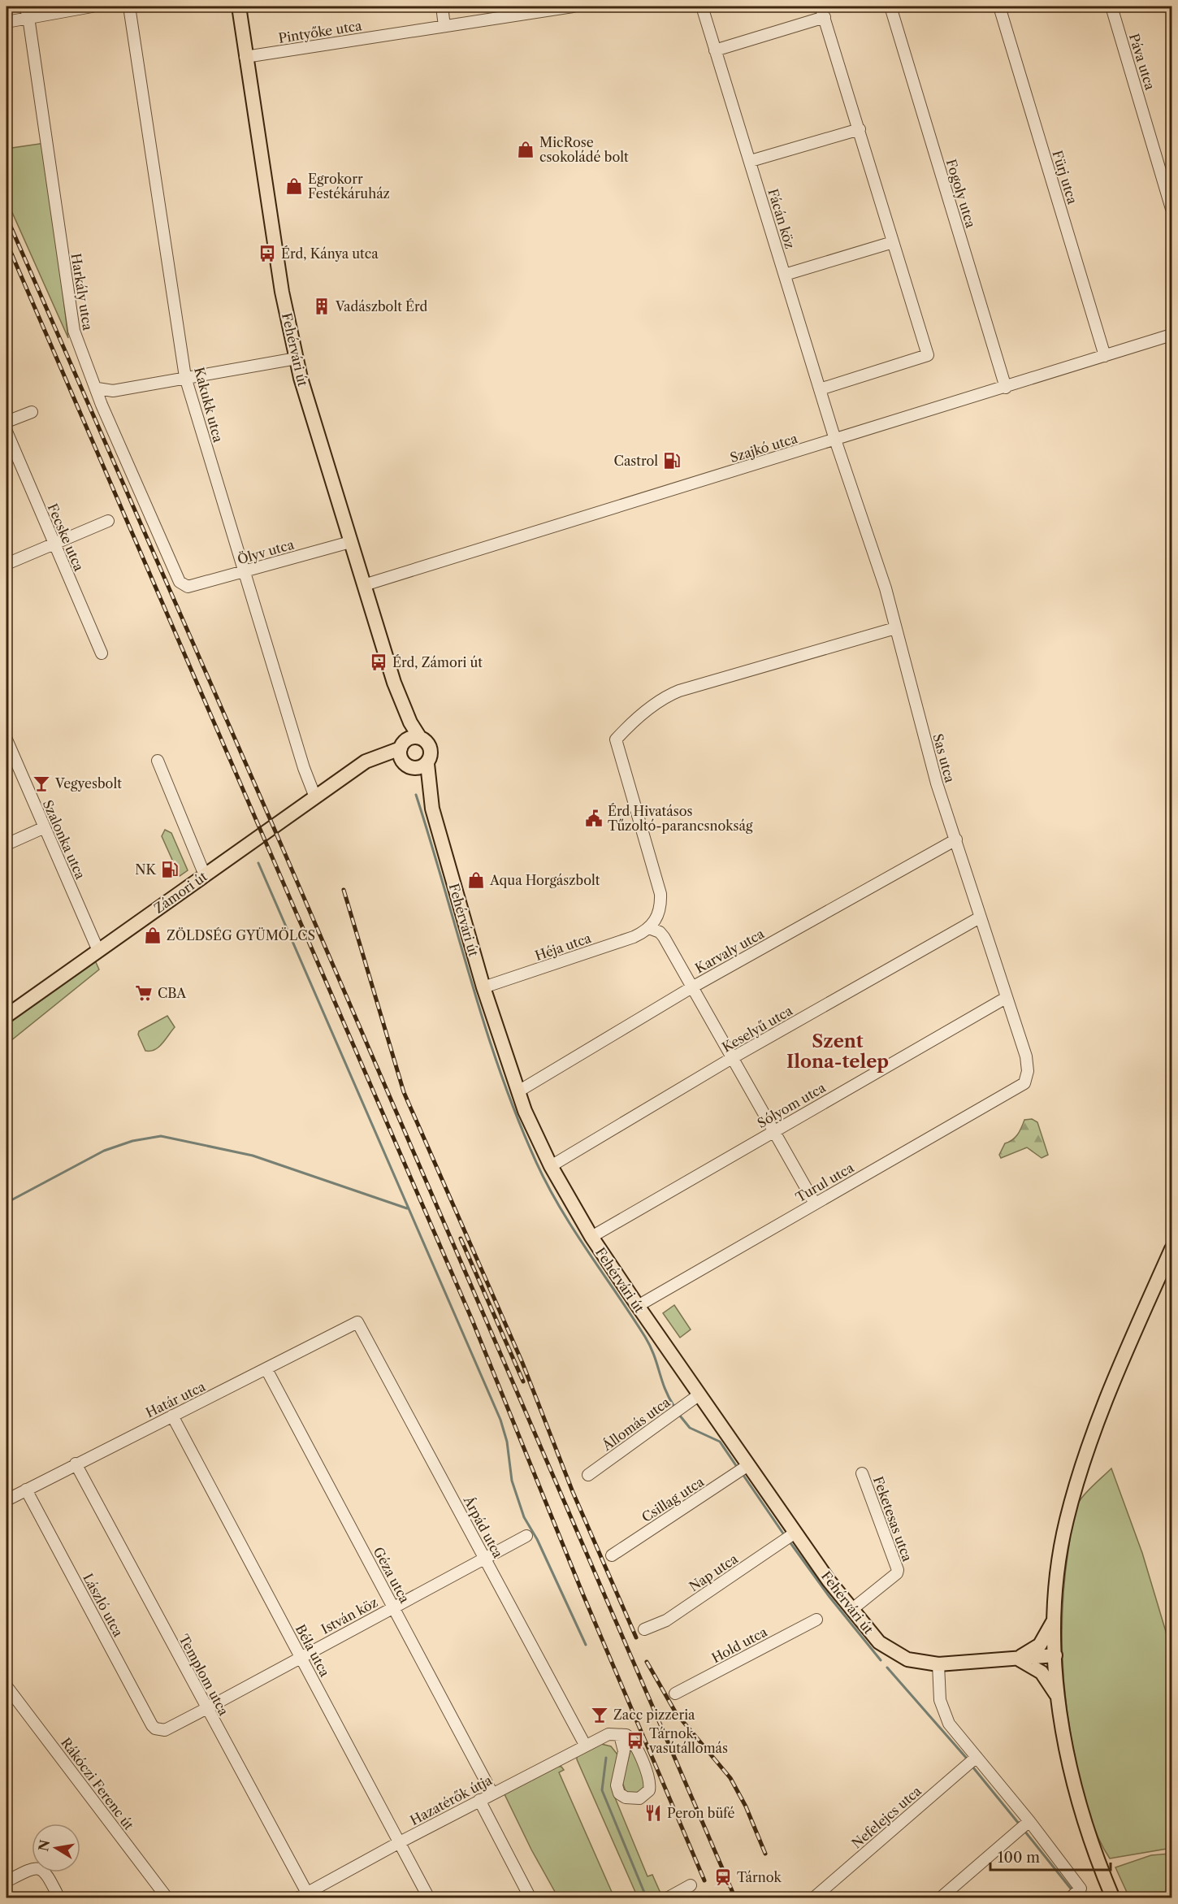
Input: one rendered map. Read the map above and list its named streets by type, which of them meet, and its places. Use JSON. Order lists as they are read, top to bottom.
{
  "streets": {
    "main road": ["Fehérvári út", "Zámori út"],
    "street": [
      "Pintyőke utca",
      "Páva utca",
      "Fürj utca",
      "Fogoly utca",
      "Fácán köz",
      "Harkály utca",
      "Kakukk utca",
      "Szajkó utca",
      "Fecske utca",
      "Ölyv utca",
      "Sas utca",
      "Szalonka utca",
      "Héja utca",
      "Karvaly utca",
      "Keselyű utca",
      "Sólyom utca",
      "Turul utca",
      "Határ utca",
      "Állomás utca",
      "Csillag utca",
      "Feketesas utca",
      "Árpád utca",
      "Nap utca",
      "Géza utca",
      "László utca",
      "István köz",
      "Hold utca",
      "Béla utca",
      "Templom utca",
      "Rákóczi Ferenc út",
      "Hazatérők útja",
      "Nefelejcs utca"
    ]
  },
  "crossings": [
    ["Pintyőke utca", "Fehérvári út"],
    ["Fürj utca", "Szajkó utca"],
    ["Fogoly utca", "Szajkó utca"],
    ["Fácán köz", "Szajkó utca"],
    ["Fácán köz", "Sas utca"],
    ["Harkály utca", "Ölyv utca"],
    ["Fehérvári út", "Szajkó utca"],
    ["Fehérvári út", "Ölyv utca"],
    ["Fehérvári út", "Zámori út"],
    ["Fehérvári út", "Héja utca"],
    ["Fehérvári út", "Karvaly utca"],
    ["Fehérvári út", "Keselyű utca"],
    ["Fehérvári út", "Sólyom utca"],
    ["Fehérvári út", "Turul utca"],
    ["Fehérvári út", "Állomás utca"],
    ["Fehérvári út", "Csillag utca"],
    ["Fehérvári út", "Feketesas utca"],
    ["Fehérvári út", "Nap utca"],
    ["Kakukk utca", "Ölyv utca"],
    ["Kakukk utca", "Zámori út"],
    ["Szajkó utca", "Sas utca"],
    ["Sas utca", "Karvaly utca"],
    ["Sas utca", "Keselyű utca"],
    ["Sas utca", "Sólyom utca"],
    ["Sas utca", "Turul utca"],
    ["Szalonka utca", "Zámori út"],
    ["Határ utca", "Árpád utca"],
    ["Határ utca", "Géza utca"],
    ["Határ utca", "László utca"],
    ["Határ utca", "Béla utca"],
    ["Határ utca", "Templom utca"],
    ["Árpád utca", "István köz"],
    ["Árpád utca", "Hazatérők útja"],
    ["Géza utca", "István köz"],
    ["Géza utca", "Hazatérők útja"],
    ["László utca", "István köz"],
    ["István köz", "Béla utca"],
    ["István köz", "Templom utca"],
    ["Béla utca", "Hazatérők útja"],
    ["Templom utca", "Hazatérők útja"]
  ],
  "districts": ["Szent Ilona-telep"],
  "places": {
    "shop": [
      "MicRose csokoládé bolt",
      "Egrokorr Festékáruház",
      "Aqua Horgászbolt",
      "ZÖLDSÉG GYÜMÖLCS"
    ],
    "bus stop": ["Érd, Kánya utca", "Érd, Zámori út", "Tárnok, vasútállomás"],
    "building": ["Vadászbolt Érd"],
    "fuel station": ["Castrol", "NK"],
    "bar": ["Vegyesbolt", "Zacc pizzeria"],
    "public building": ["Érd Hivatásos Tűzoltó-parancsnokság"],
    "supermarket": ["CBA"],
    "restaurant": ["Peron büfé"],
    "station": ["Tárnok"]
  },
  "scale_bar": "100 m",
  "north": "left"
}
